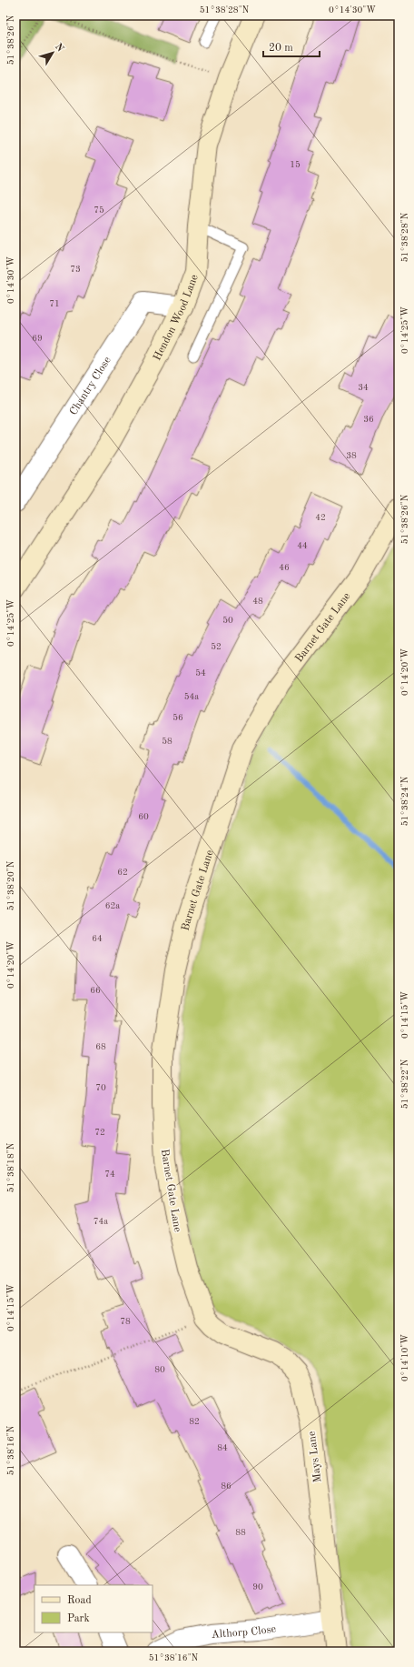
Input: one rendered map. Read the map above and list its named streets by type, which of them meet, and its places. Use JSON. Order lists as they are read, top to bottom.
{
  "streets": {
    "street": [
      "Hendon Wood Lane",
      "Chantry Close",
      "Barnet Gate Lane",
      "Mays Lane",
      "Althorp Close"
    ]
  },
  "crossings": [
    ["Hendon Wood Lane", "Chantry Close"],
    ["Barnet Gate Lane", "Mays Lane"],
    ["Mays Lane", "Althorp Close"]
  ],
  "house_numbers": [
    "15",
    "75",
    "73",
    "71",
    "69",
    "34",
    "36",
    "38",
    "42",
    "44",
    "46",
    "48",
    "50",
    "52",
    "54",
    "54a",
    "56",
    "58",
    "60",
    "62",
    "62a",
    "64",
    "66",
    "68",
    "70",
    "72",
    "74",
    "74a",
    "78",
    "80",
    "82",
    "84",
    "86",
    "88",
    "90"
  ],
  "legend": ["Road", "Park"],
  "scale_bar": "20 m",
  "north": "top right",
  "coordinates": [
    "51°38'28\"N",
    "0°14'30\"W",
    "51°38'26\"N",
    "0°14'25\"W",
    "0°14'20\"W",
    "51°38'24\"N",
    "51°38'20\"N",
    "0°14'15\"W",
    "51°38'22\"N",
    "51°38'18\"N",
    "0°14'10\"W",
    "51°38'16\"N"
  ]
}
